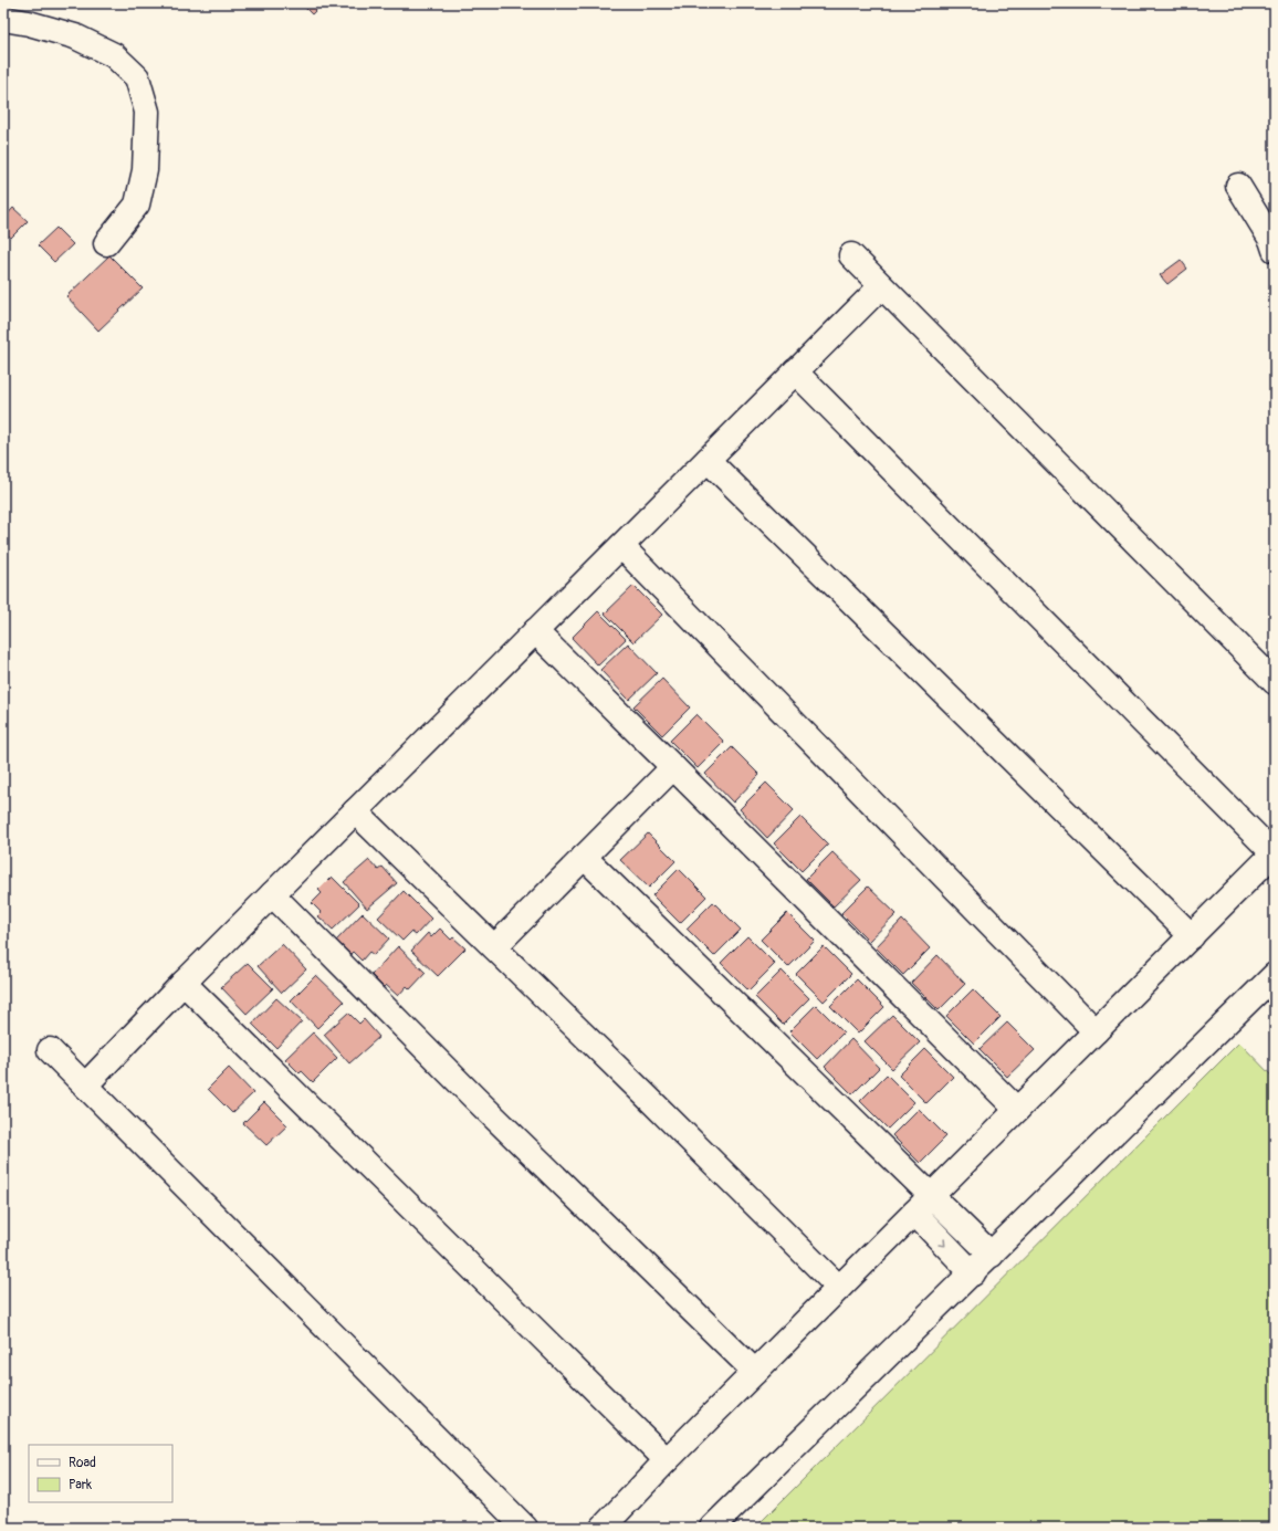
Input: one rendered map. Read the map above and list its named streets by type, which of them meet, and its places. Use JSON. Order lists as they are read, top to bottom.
{
  "legend": ["Road", "Park"]
}
